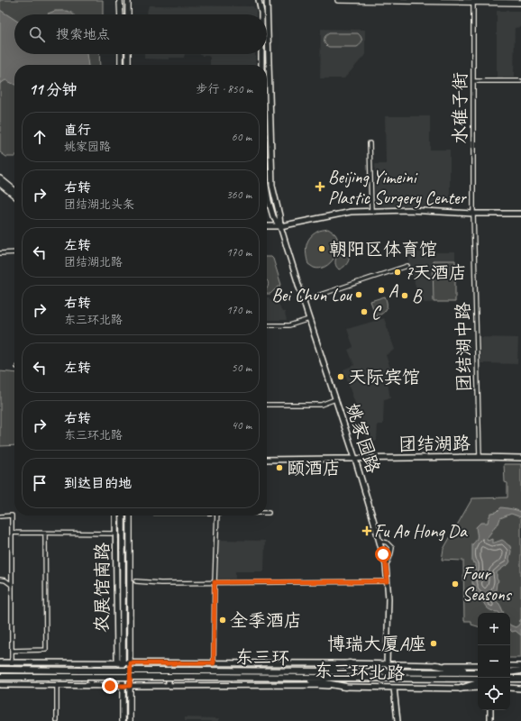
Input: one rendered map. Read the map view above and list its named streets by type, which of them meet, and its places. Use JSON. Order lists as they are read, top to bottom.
{
  "streets": {
    "highway": ["东三环"],
    "main road": ["农展馆南路"],
    "street": [
      "水碓子街",
      "团结湖中路",
      "姚家园路",
      "团结湖路",
      "东三环北路"
    ]
  },
  "crossings": [
    ["水碓子街", "团结湖中路"],
    ["团结湖中路", "团结湖路"],
    ["姚家园路", "团结湖路"],
    ["姚家园路", "东三环北路"],
    ["农展馆南路", "东三环北路"]
  ],
  "places": {
    "health": ["Beijing Yimeini Plastic Surgery Center", "Fu Ao Hong Da"],
    "other": [
      "朝阳区体育馆",
      "7天酒店",
      "A",
      "Bei Chun Lou",
      "B",
      "C",
      "天际宾馆",
      "颐酒店",
      "Four Seasons",
      "全季酒店",
      "博瑞大厦A座"
    ]
  },
  "page": {
    "search": "搜索地点",
    "heading": ["11 分钟", "步行 · 850 m"],
    "list": [
      ["直行", "姚家园路", "60 m"],
      ["右转", "团结湖北头条", "360 m"],
      ["左转", "团结湖北路", "170 m"],
      ["右转", "东三环北路", "170 m"],
      ["左转", "50 m"],
      ["右转", "东三环北路", "40 m"],
      "到达目的地"
    ],
    "map_buttons": ["+", "−"]
  }
}
